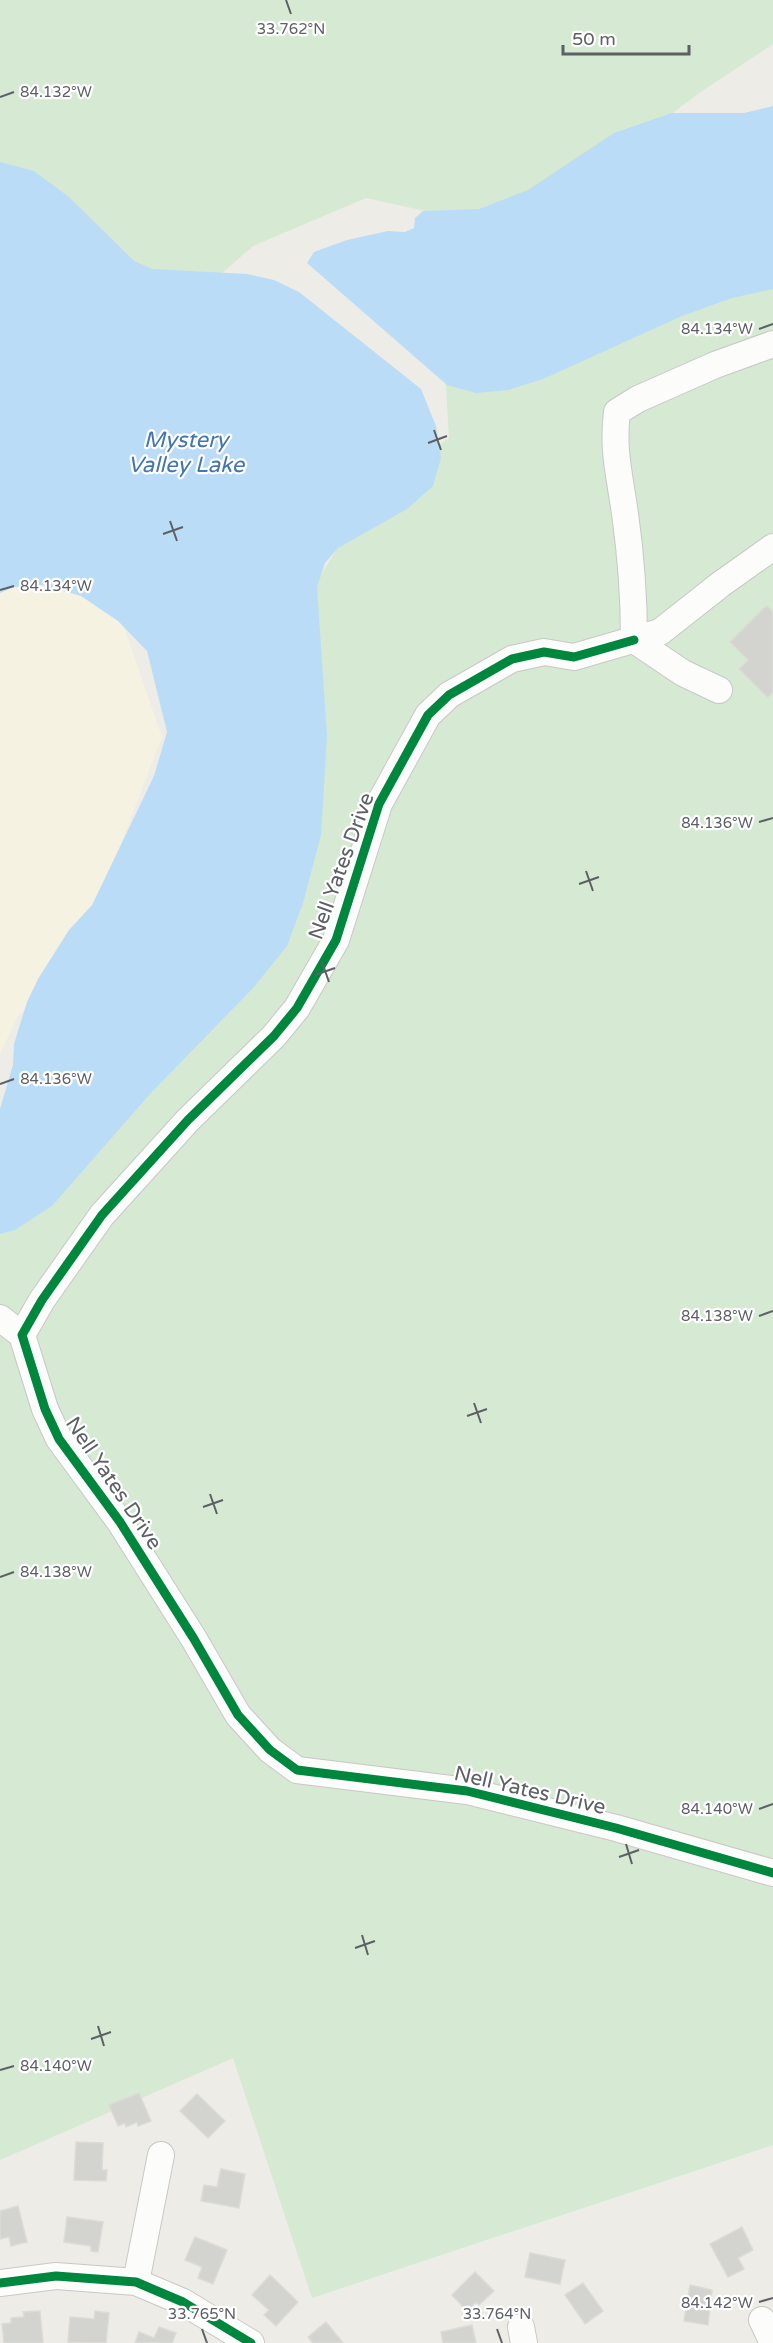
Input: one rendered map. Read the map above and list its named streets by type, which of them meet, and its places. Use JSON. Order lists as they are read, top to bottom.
{
  "streets": {
    "street": ["Nell Yates Drive"]
  },
  "water": ["Mystery Valley Lake"],
  "scale_bar": "50 m",
  "coordinates": [
    "33.762°N",
    "84.132°W",
    "84.134°W",
    "84.136°W",
    "84.138°W",
    "84.140°W",
    "84.142°W",
    "33.765°N",
    "33.764°N"
  ]
}
